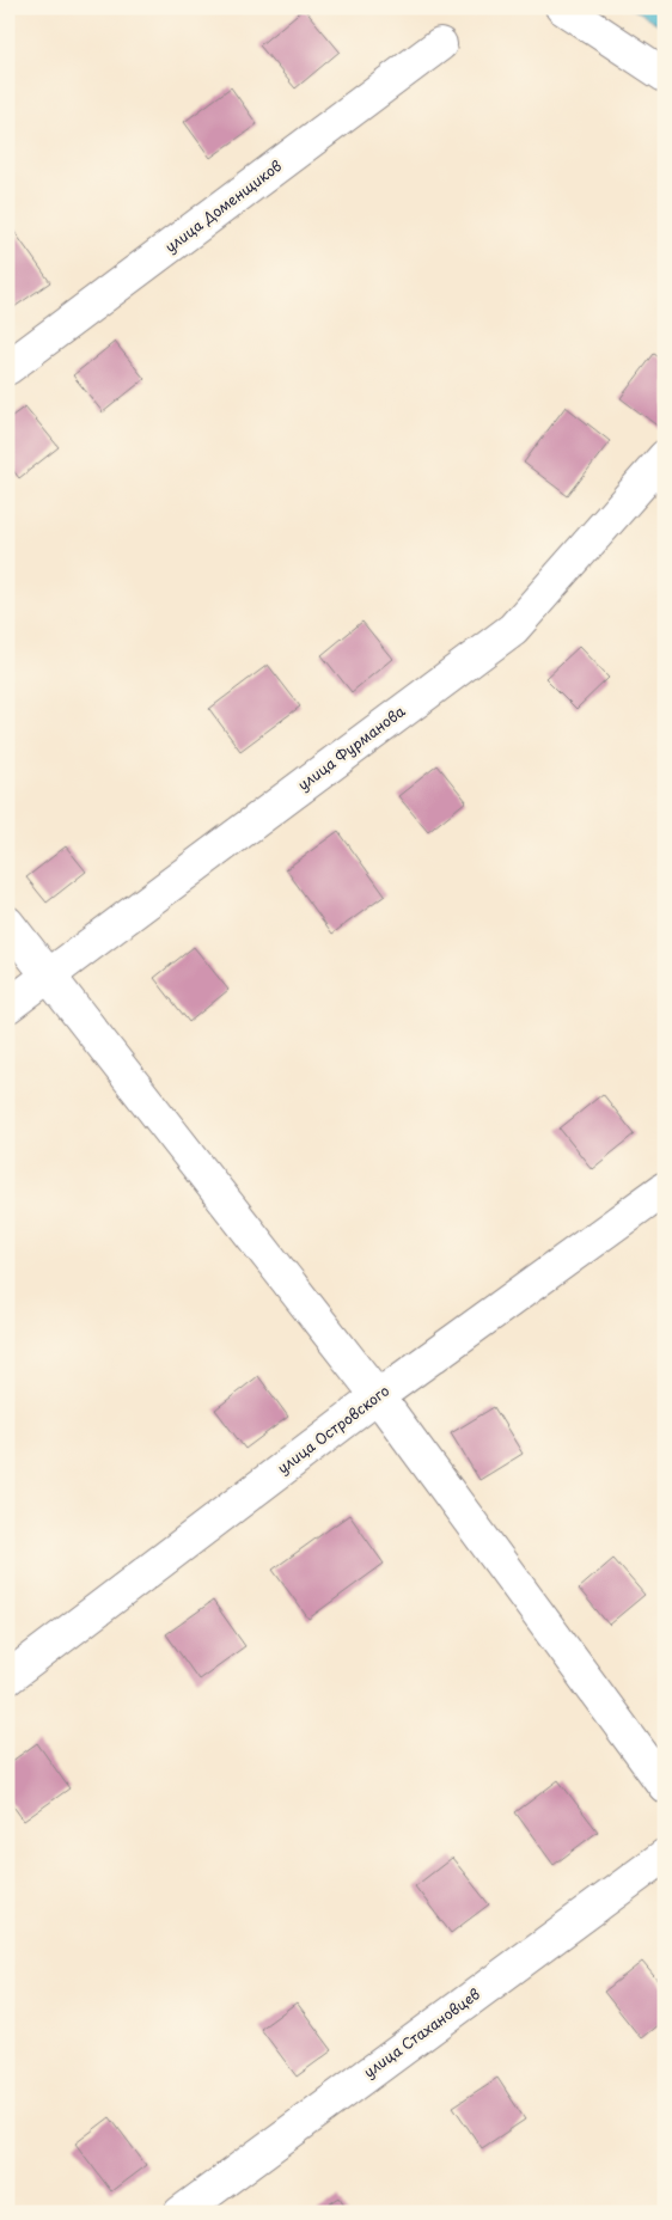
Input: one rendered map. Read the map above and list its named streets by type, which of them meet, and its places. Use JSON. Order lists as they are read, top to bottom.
{
  "streets": {
    "street": [
      "улица Доменщиков",
      "улица Фурманова",
      "улица Островского",
      "улица Стахановцев"
    ]
  }
}
